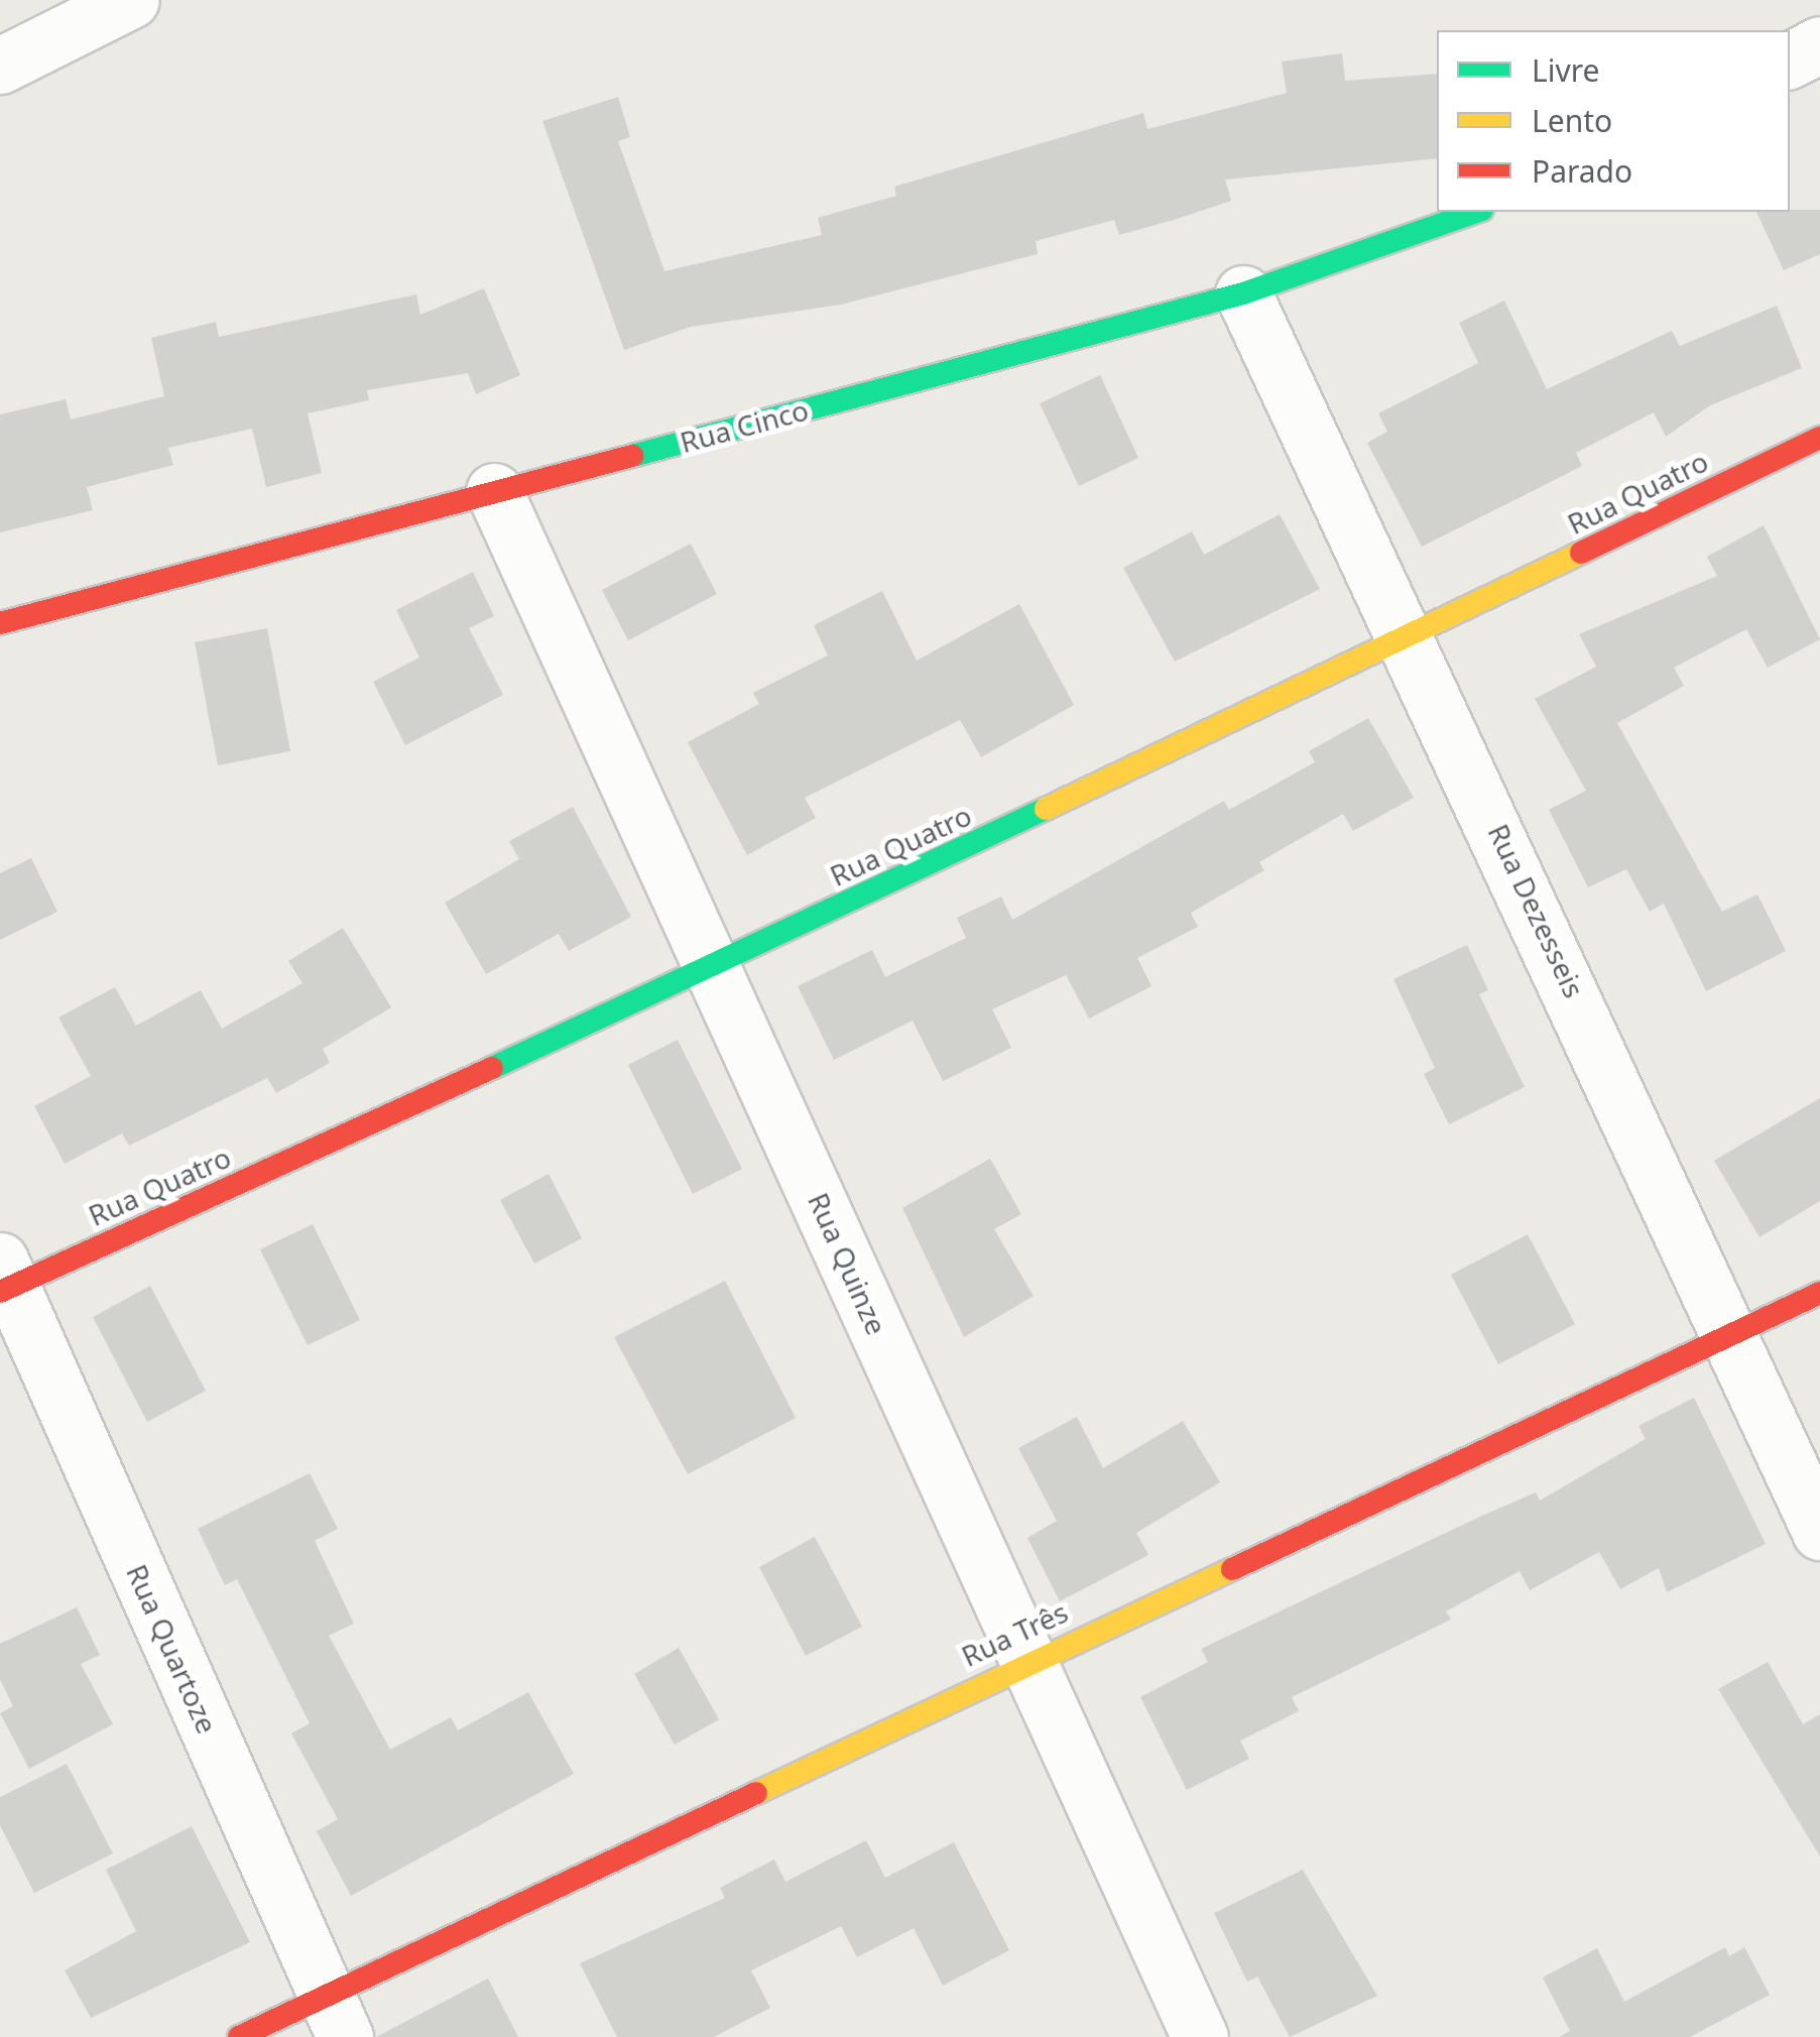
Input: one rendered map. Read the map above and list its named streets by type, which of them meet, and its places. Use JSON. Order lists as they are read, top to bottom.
{
  "streets": {
    "street": [
      "Rua Cinco",
      "Rua Quatro",
      "Rua Dezesseis",
      "Rua Quinze",
      "Rua Três",
      "Rua Quartoze"
    ]
  },
  "crossings": [
    ["Rua Cinco", "Rua Dezesseis"],
    ["Rua Cinco", "Rua Quinze"],
    ["Rua Quatro", "Rua Dezesseis"],
    ["Rua Quatro", "Rua Quinze"],
    ["Rua Quatro", "Rua Quartoze"],
    ["Rua Dezesseis", "Rua Três"],
    ["Rua Quinze", "Rua Três"],
    ["Rua Três", "Rua Quartoze"]
  ],
  "legend": ["Livre", "Lento", "Parado"]
}
